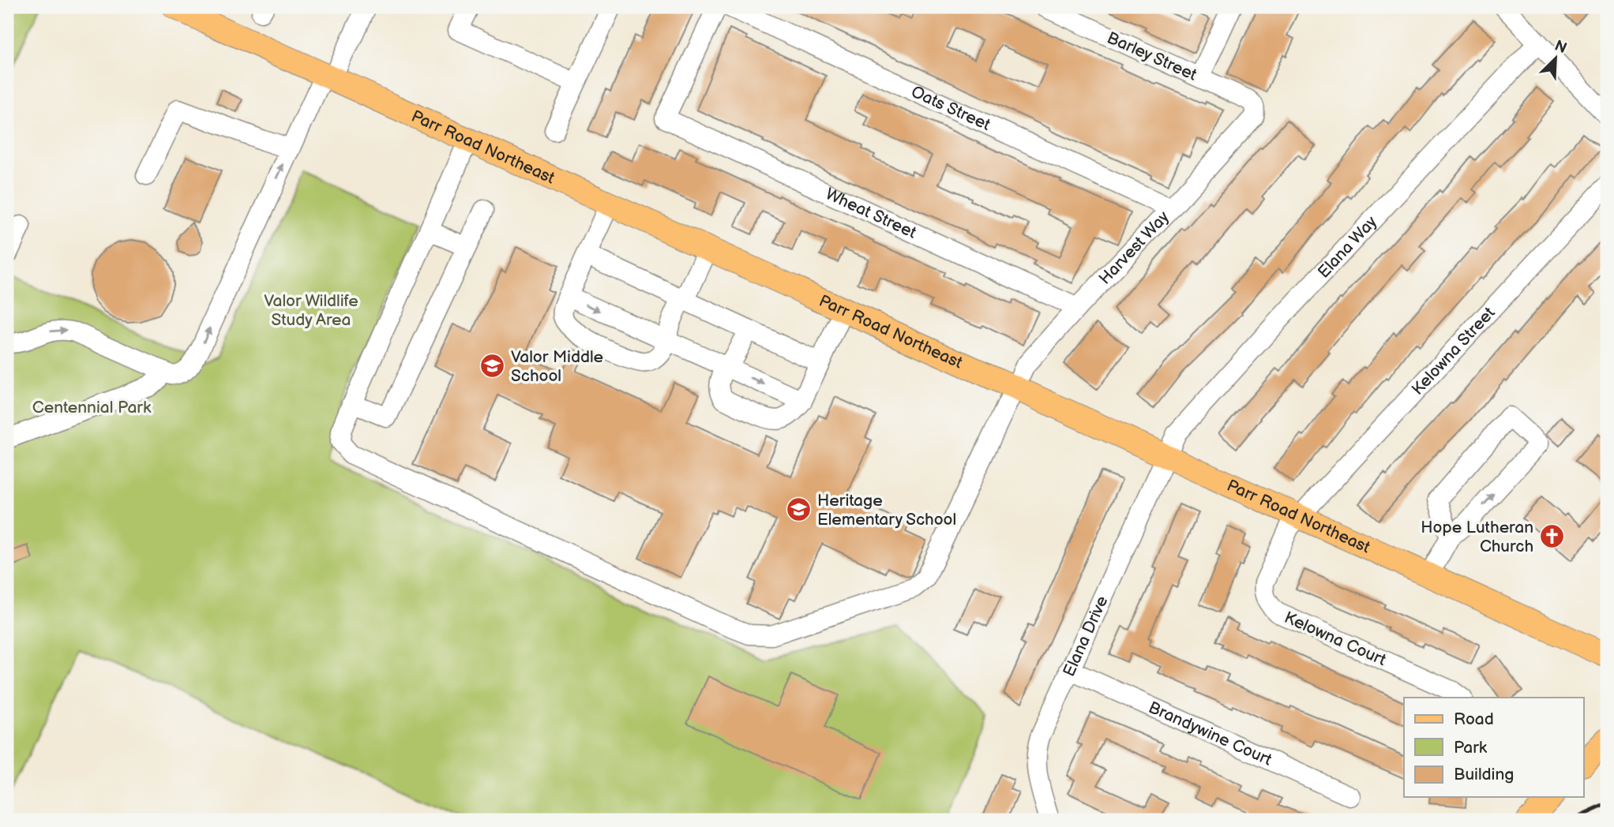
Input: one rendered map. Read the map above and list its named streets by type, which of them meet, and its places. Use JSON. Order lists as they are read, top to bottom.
{
  "streets": {
    "main road": ["Parr Road Northeast"],
    "street": [
      "Barley Street",
      "Oats Street",
      "Wheat Street",
      "Elana Way",
      "Harvest Way",
      "Kelowna Street",
      "Elana Drive",
      "Kelowna Court",
      "Brandywine Court"
    ]
  },
  "crossings": [
    ["Barley Street", "Harvest Way"],
    ["Oats Street", "Harvest Way"],
    ["Parr Road Northeast", "Elana Way"],
    ["Parr Road Northeast", "Harvest Way"],
    ["Parr Road Northeast", "Kelowna Street"],
    ["Parr Road Northeast", "Elana Drive"],
    ["Parr Road Northeast", "Kelowna Court"],
    ["Wheat Street", "Harvest Way"],
    ["Elana Way", "Elana Drive"],
    ["Kelowna Street", "Kelowna Court"],
    ["Elana Drive", "Brandywine Court"]
  ],
  "parks": ["Valor Wildlife Study Area", "Centennial Park"],
  "places": {
    "school or university": ["Valor Middle School", "Heritage Elementary School"],
    "church": ["Hope Lutheran Church"]
  },
  "legend": ["Road", "Park", "Building"],
  "north": "top right"
}
